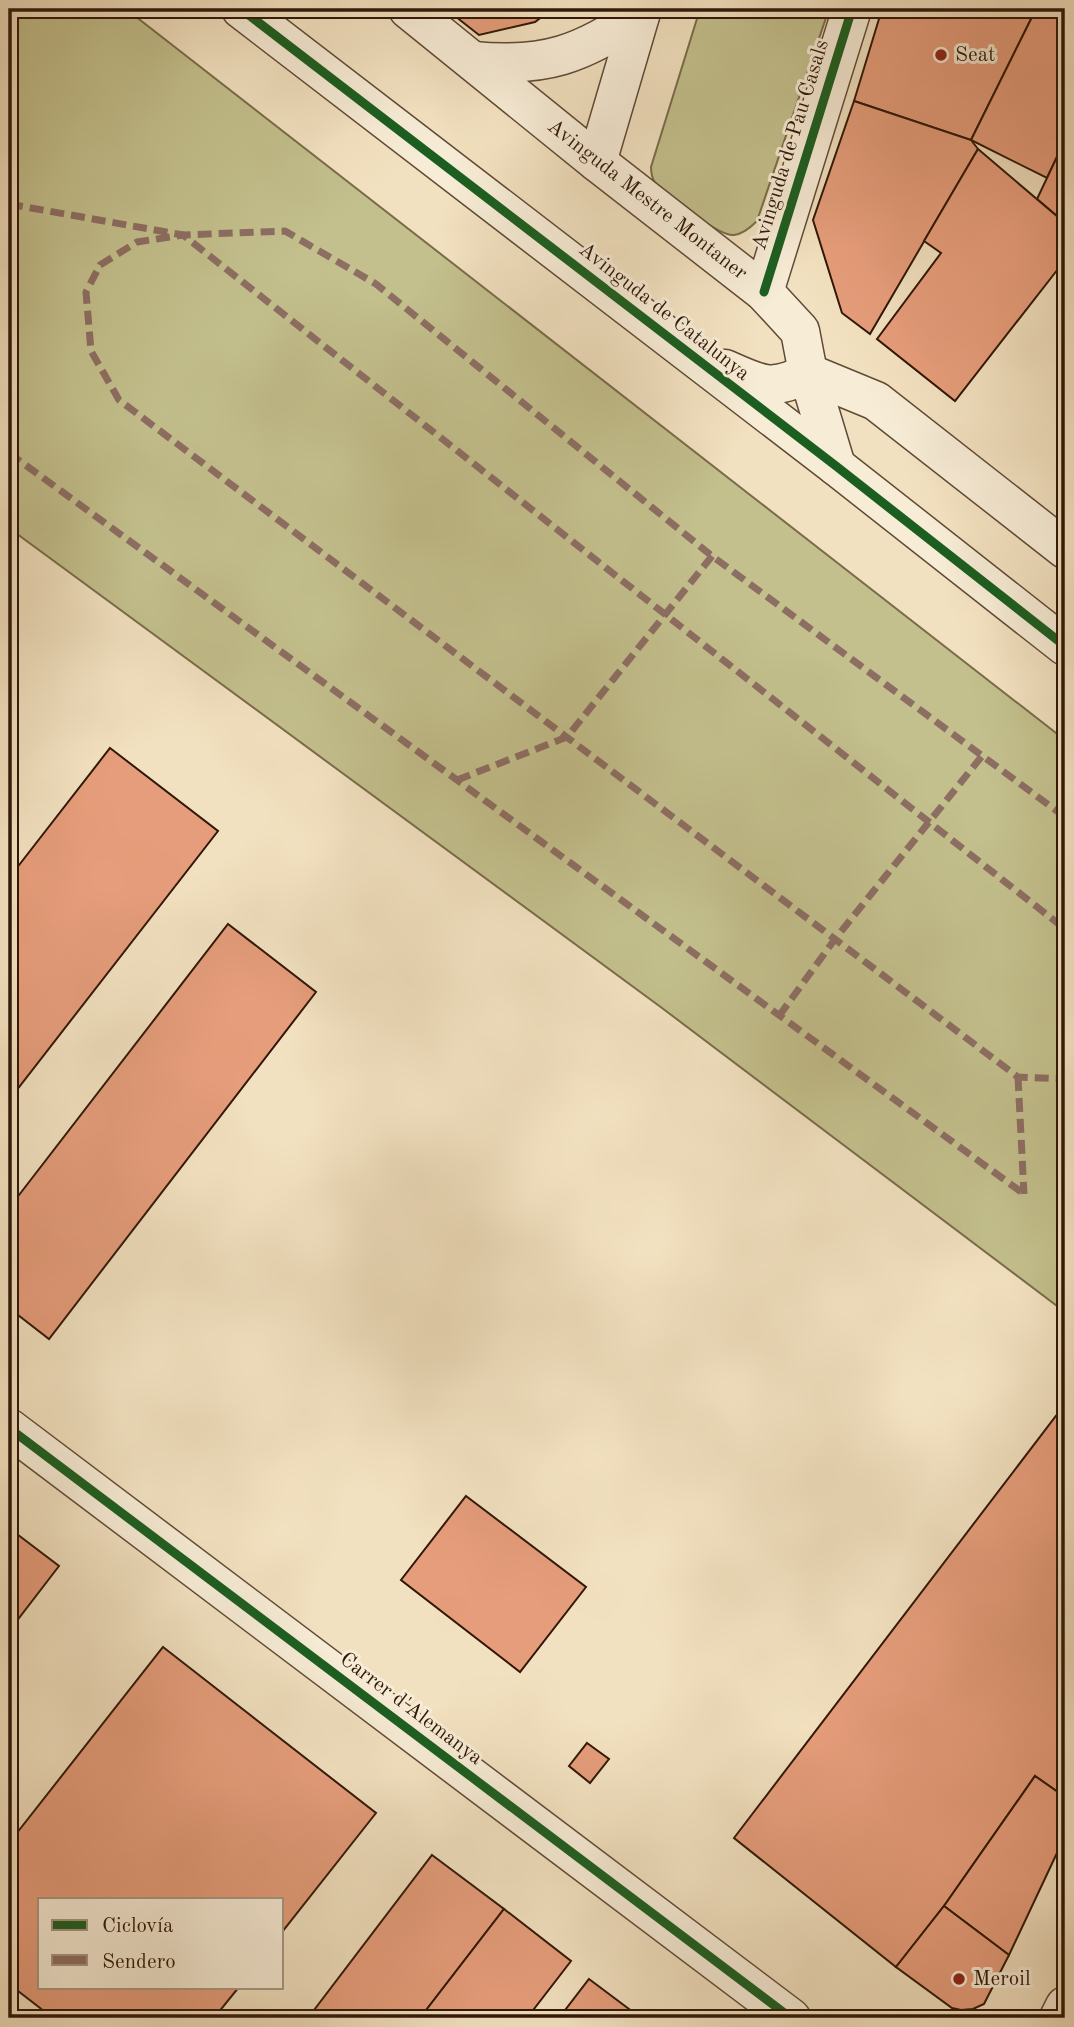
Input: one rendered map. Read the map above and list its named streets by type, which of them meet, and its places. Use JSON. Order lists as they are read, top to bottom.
{
  "streets": {
    "street": [
      "Avinguda de Pau Casals",
      "Avinguda Mestre Montaner",
      "Avinguda de Catalunya",
      "Carrer d'Alemanya"
    ]
  },
  "crossings": [
    ["Avinguda de Pau Casals", "Avinguda Mestre Montaner"],
    ["Avinguda Mestre Montaner", "Avinguda de Catalunya"]
  ],
  "places": ["Seat", "Meroil"],
  "legend": ["Ciclovía", "Sendero"]
}
